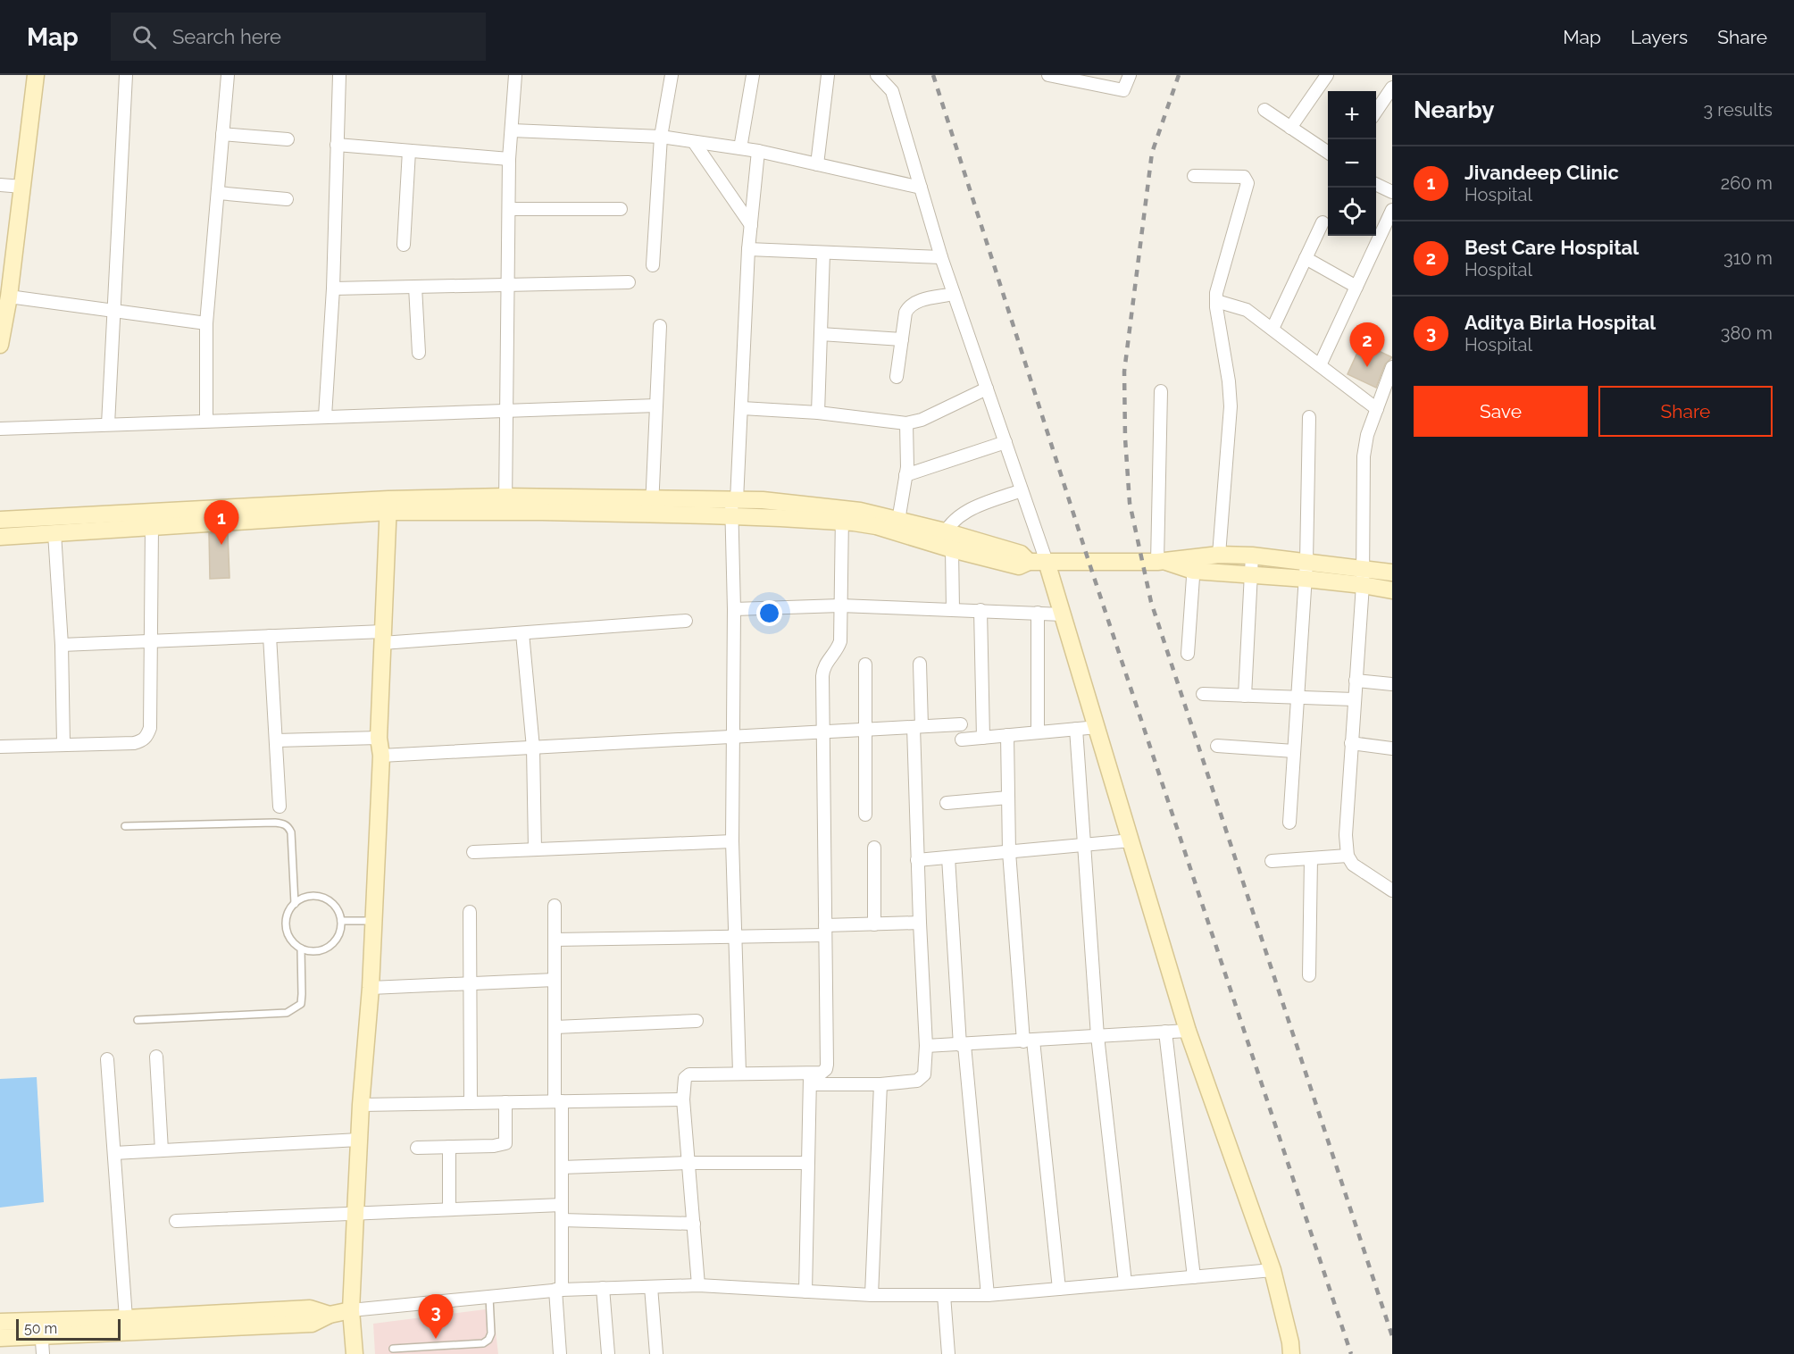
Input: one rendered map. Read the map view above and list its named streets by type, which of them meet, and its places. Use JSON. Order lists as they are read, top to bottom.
{
  "scale_bar": "50 m",
  "page": {
    "header": "Map",
    "search": "Search here",
    "nav": ["Map", "Layers", "Share"],
    "heading": ["Nearby", "3 results"],
    "map_buttons": ["+", "−"],
    "list": [
      {
        "mark": "1",
        "name": "Jivandeep Clinic",
        "note": "Hospital",
        "value": "260 m"
      },
      {
        "mark": "2",
        "name": "Best Care Hospital",
        "note": "Hospital",
        "value": "310 m"
      },
      {
        "mark": "3",
        "name": "Aditya Birla Hospital",
        "note": "Hospital",
        "value": "380 m"
      }
    ],
    "pins": ["2", "1", "3"],
    "buttons": ["Save", "Share"],
    "scale": "50 m"
  }
}
